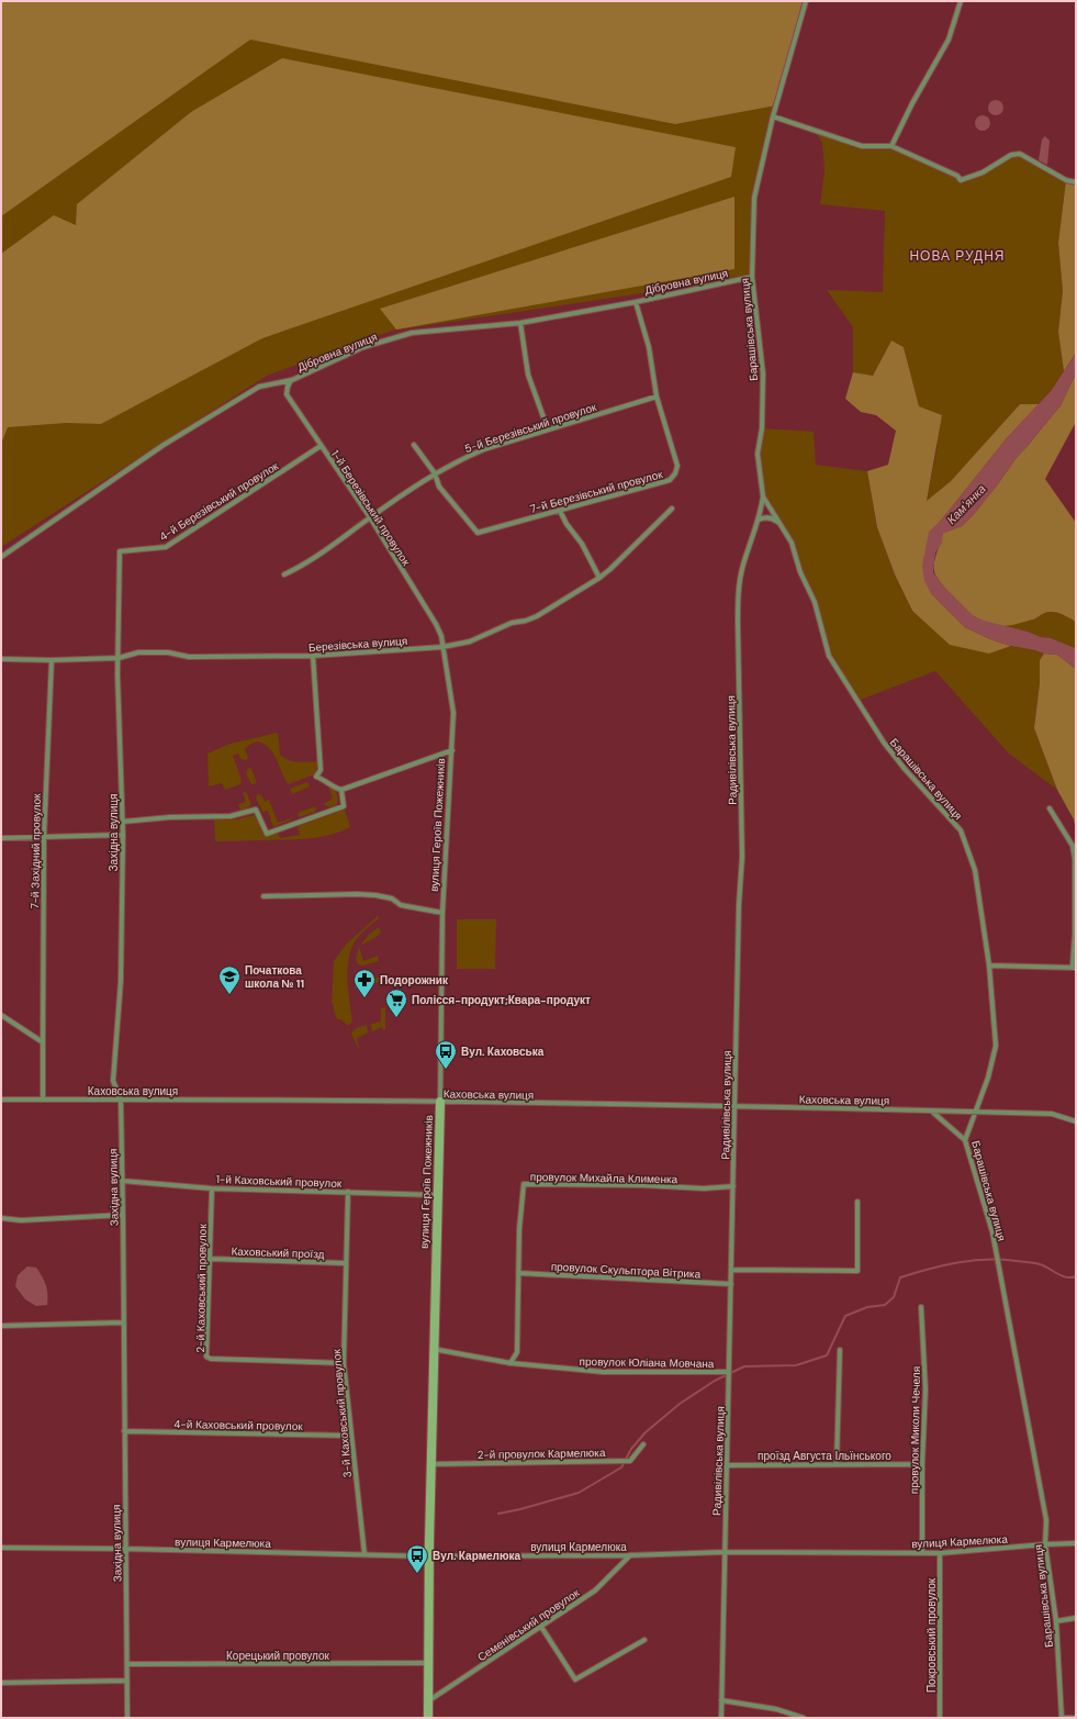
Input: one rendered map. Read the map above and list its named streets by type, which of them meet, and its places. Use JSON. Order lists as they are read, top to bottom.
{
  "streets": {
    "street": [
      "Дібровна вулиця",
      "Барашівська вулиця",
      "5-й Березівський провулок",
      "7-й Березівський провулок",
      "4-й Березівський провулок",
      "1-й Березівський провулок",
      "Березівська вулиця",
      "Радивілівська вулиця",
      "вулиця Героїв Пожежників",
      "Західна вулиця",
      "7-й Західний провулок",
      "Каховська вулиця",
      "провулок Михайла Клименка",
      "1-й Каховський провулок",
      "Каховський проїзд",
      "провулок Скульптора Вітрика",
      "2-й Каховський провулок",
      "провулок Юліана Мовчана",
      "3-й Каховський провулок",
      "4-й Каховський провулок",
      "провулок Миколи Чечеля",
      "2-й провулок Кармелюка",
      "проїзд Августа Ільїнського",
      "вулиця Кармелюка",
      "Семенівський провулок",
      "Покровський провулок",
      "Корецький провулок"
    ]
  },
  "crossings": [
    ["Дібровна вулиця", "Барашівська вулиця"],
    ["Дібровна вулиця", "7-й Березівський провулок"],
    ["Дібровна вулиця", "1-й Березівський провулок"],
    ["Барашівська вулиця", "Радивілівська вулиця"],
    ["Барашівська вулиця", "Каховська вулиця"],
    ["Барашівська вулиця", "вулиця Кармелюка"],
    ["5-й Березівський провулок", "7-й Березівський провулок"],
    ["5-й Березівський провулок", "1-й Березівський провулок"],
    ["4-й Березівський провулок", "1-й Березівський провулок"],
    ["4-й Березівський провулок", "Березівська вулиця"],
    ["4-й Березівський провулок", "Західна вулиця"],
    ["1-й Березівський провулок", "Березівська вулиця"],
    ["1-й Березівський провулок", "вулиця Героїв Пожежників"],
    ["Березівська вулиця", "вулиця Героїв Пожежників"],
    ["Березівська вулиця", "Західна вулиця"],
    ["Березівська вулиця", "7-й Західний провулок"],
    ["Радивілівська вулиця", "Каховська вулиця"],
    ["Радивілівська вулиця", "провулок Михайла Клименка"],
    ["Радивілівська вулиця", "провулок Скульптора Вітрика"],
    ["Радивілівська вулиця", "провулок Юліана Мовчана"],
    ["Радивілівська вулиця", "проїзд Августа Ільїнського"],
    ["Радивілівська вулиця", "вулиця Кармелюка"],
    ["вулиця Героїв Пожежників", "Каховська вулиця"],
    ["вулиця Героїв Пожежників", "1-й Каховський провулок"],
    ["вулиця Героїв Пожежників", "провулок Юліана Мовчана"],
    ["вулиця Героїв Пожежників", "2-й провулок Кармелюка"],
    ["вулиця Героїв Пожежників", "вулиця Кармелюка"],
    ["вулиця Героїв Пожежників", "Семенівський провулок"],
    ["вулиця Героїв Пожежників", "Корецький провулок"],
    ["Західна вулиця", "Каховська вулиця"],
    ["Західна вулиця", "1-й Каховський провулок"],
    ["Західна вулиця", "4-й Каховський провулок"],
    ["Західна вулиця", "вулиця Кармелюка"],
    ["Західна вулиця", "Корецький провулок"],
    ["7-й Західний провулок", "Каховська вулиця"],
    ["провулок Михайла Клименка", "провулок Скульптора Вітрика"],
    ["провулок Михайла Клименка", "провулок Юліана Мовчана"],
    ["1-й Каховський провулок", "2-й Каховський провулок"],
    ["1-й Каховський провулок", "3-й Каховський провулок"],
    ["Каховський проїзд", "2-й Каховський провулок"],
    ["Каховський проїзд", "3-й Каховський провулок"],
    ["2-й Каховський провулок", "3-й Каховський провулок"],
    ["3-й Каховський провулок", "4-й Каховський провулок"],
    ["3-й Каховський провулок", "вулиця Кармелюка"],
    ["провулок Миколи Чечеля", "проїзд Августа Ільїнського"],
    ["провулок Миколи Чечеля", "вулиця Кармелюка"],
    ["вулиця Кармелюка", "Семенівський провулок"],
    ["вулиця Кармелюка", "Покровський провулок"]
  ],
  "districts": ["НОВА РУДНЯ"],
  "water": ["Кам'янка"],
  "places": {
    "school or university": ["Початкова школа № 11"],
    "pharmacy": ["Подорожник"],
    "supermarket": ["Полісся-продукт;Квара-продукт"],
    "bus stop": ["Вул. Каховська", "Вул. Кармелюка"]
  }
}
